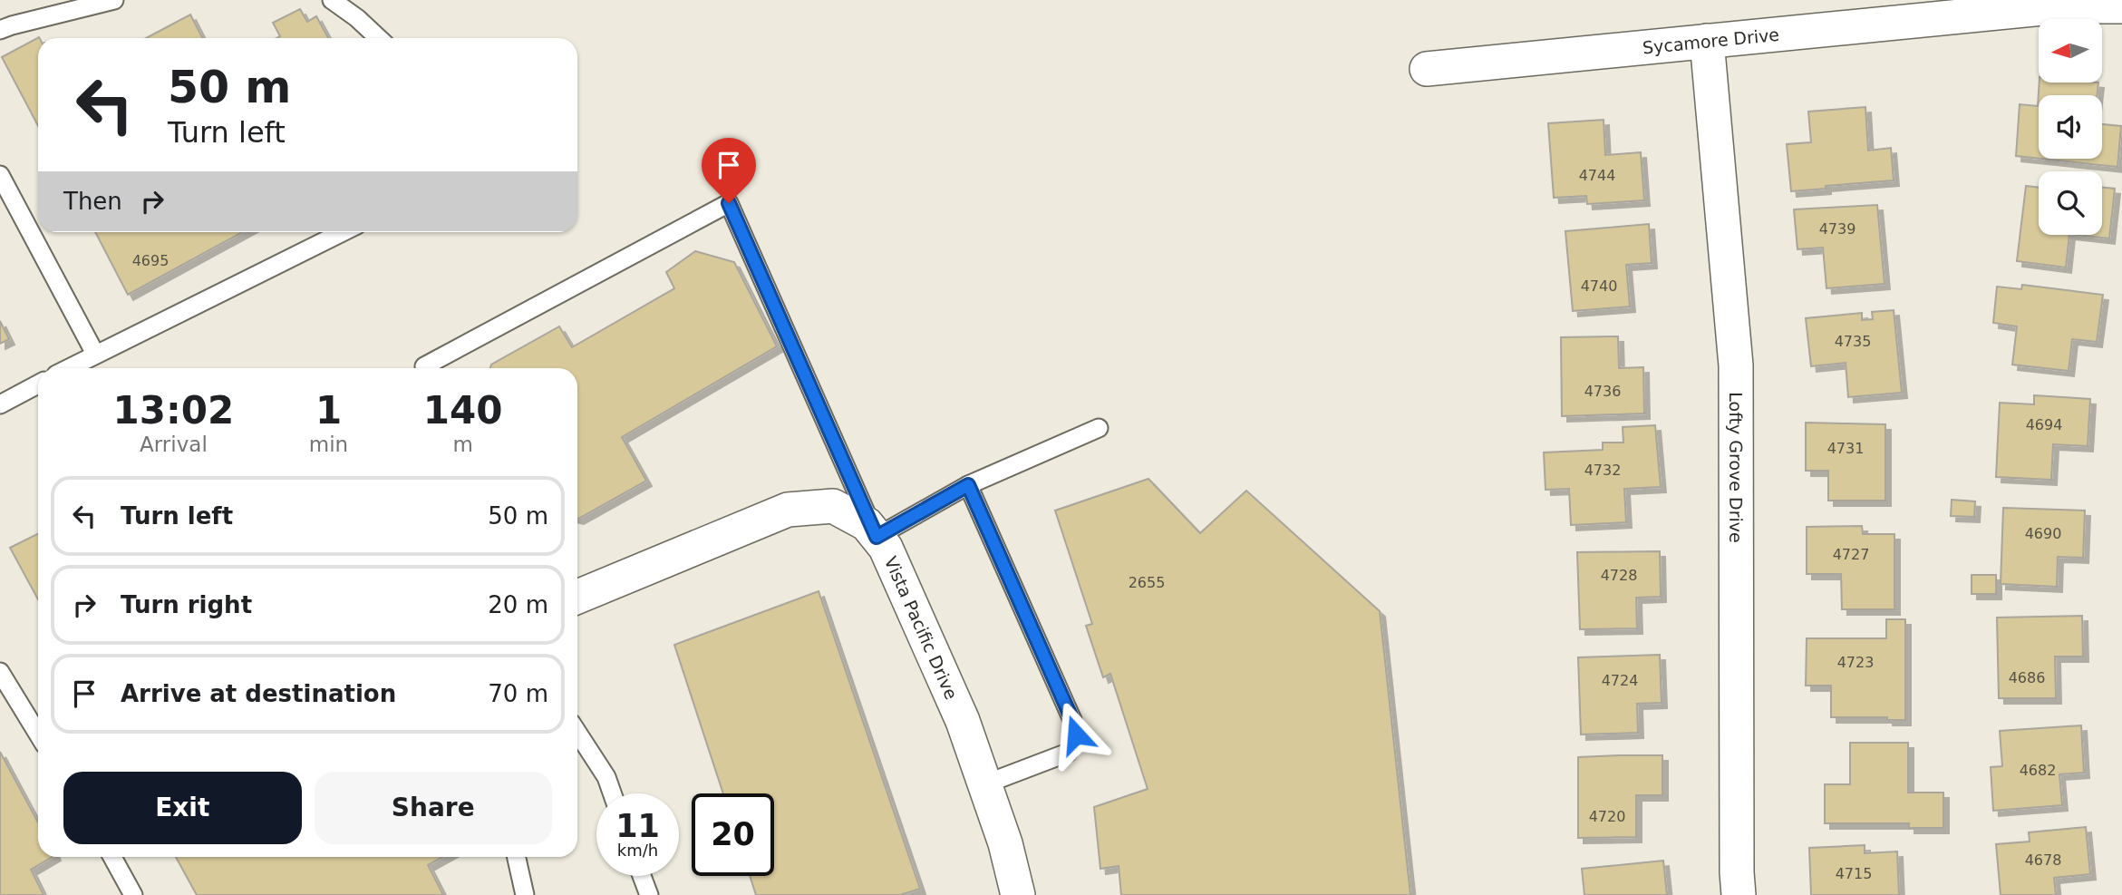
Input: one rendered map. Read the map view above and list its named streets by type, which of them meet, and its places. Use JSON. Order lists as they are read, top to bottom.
{
  "streets": {
    "street": ["Sycamore Drive", "Lofty Grove Drive", "Vista Pacific Drive"]
  },
  "crossings": [
    ["Sycamore Drive", "Lofty Grove Drive"]
  ],
  "house_numbers": [
    "4744",
    "4739",
    "4695",
    "4740",
    "4735",
    "4736",
    "4694",
    "4731",
    "4732",
    "4690",
    "4727",
    "4728",
    "2655",
    "4723",
    "4686",
    "4724",
    "4682",
    "4720",
    "4678",
    "4715"
  ],
  "north": "left",
  "page": {
    "turn": ["50 m", "Turn left"],
    "then": "Then",
    "eta": [
      "13:02",
      "Arrival",
      "1",
      "min",
      "140",
      "m"
    ],
    "list": [
      {
        "name": "Turn left",
        "value": "50 m"
      },
      {
        "name": "Turn right",
        "value": "20 m"
      },
      {
        "name": "Arrive at destination",
        "value": "70 m"
      }
    ],
    "buttons": ["Exit", "Share"],
    "speed": "11 km/h",
    "limit": "20"
  }
}
